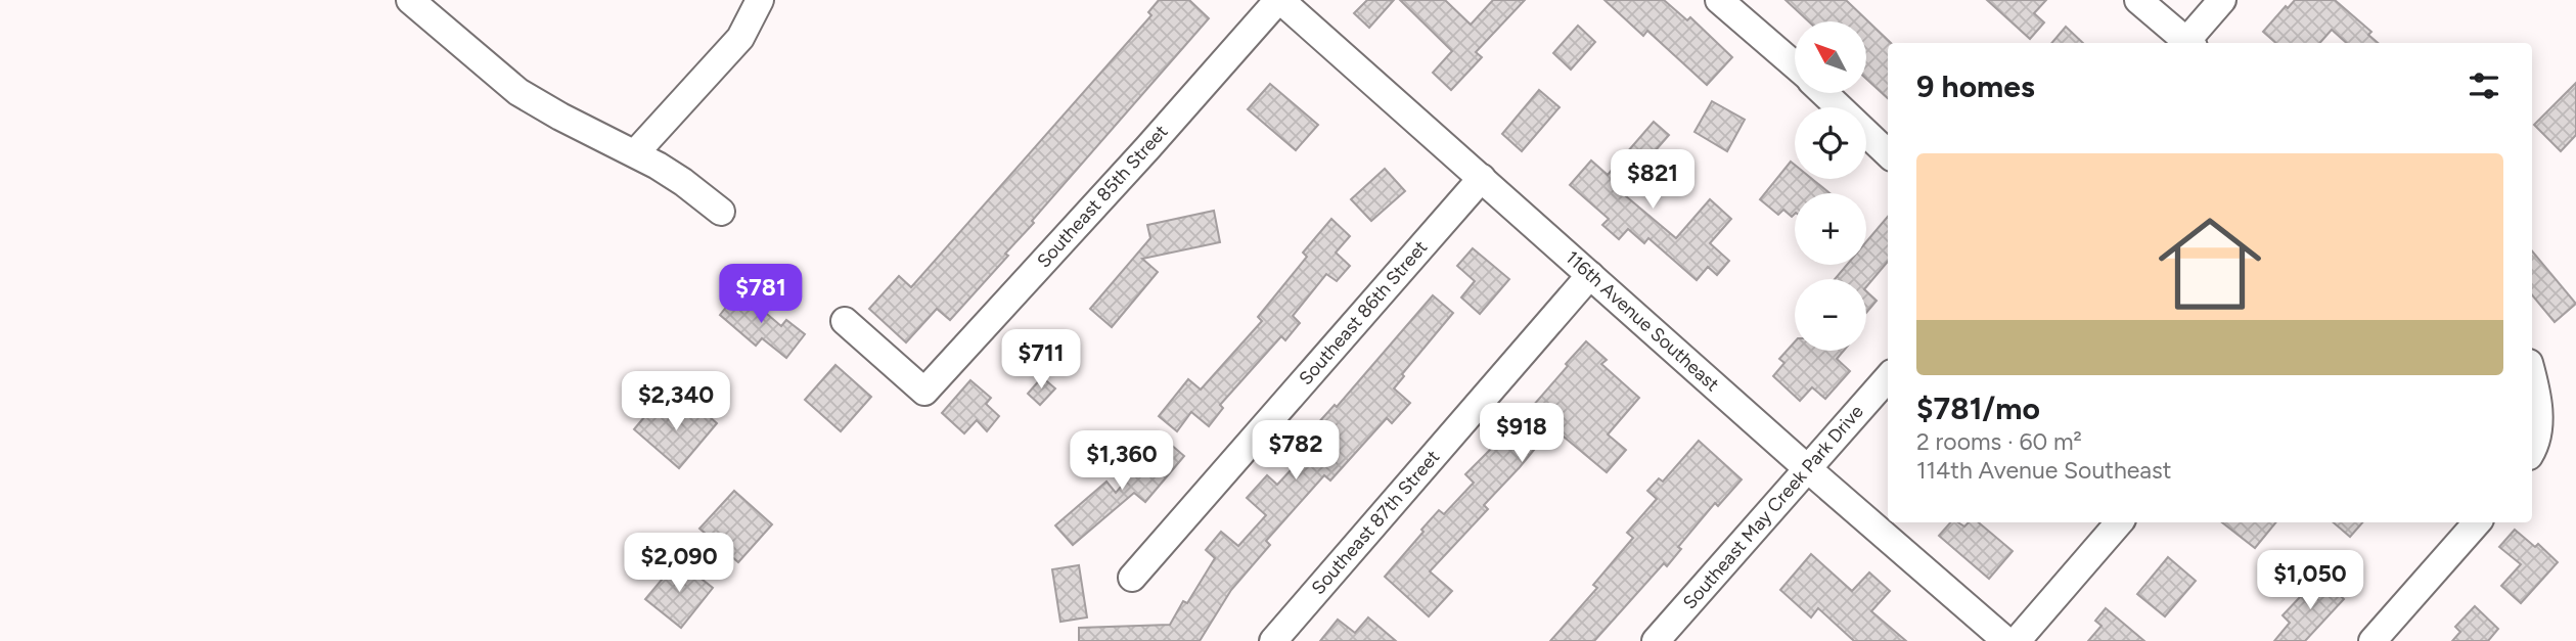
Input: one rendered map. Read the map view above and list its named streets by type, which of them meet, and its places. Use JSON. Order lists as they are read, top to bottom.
{
  "streets": {
    "street": [
      "Southeast 85th Street",
      "Southeast 86th Street",
      "116th Avenue Southeast",
      "Southeast May Creek Park Drive",
      "Southeast 87th Street"
    ]
  },
  "crossings": [
    ["Southeast 85th Street", "116th Avenue Southeast"],
    ["Southeast 86th Street", "116th Avenue Southeast"],
    ["116th Avenue Southeast", "Southeast May Creek Park Drive"],
    ["116th Avenue Southeast", "Southeast 87th Street"]
  ],
  "north": "top left",
  "page": {
    "map_buttons": ["+", "−"],
    "heading": "9 homes",
    "list": [
      {
        "name": "$781/mo",
        "note": "2 rooms · 60 m² · 114th Avenue Southeast"
      }
    ],
    "price": [
      "$821",
      "$781",
      "$711",
      "$2,340",
      "$918",
      "$782",
      "$1,360",
      "$2,090",
      "$1,050"
    ]
  }
}
